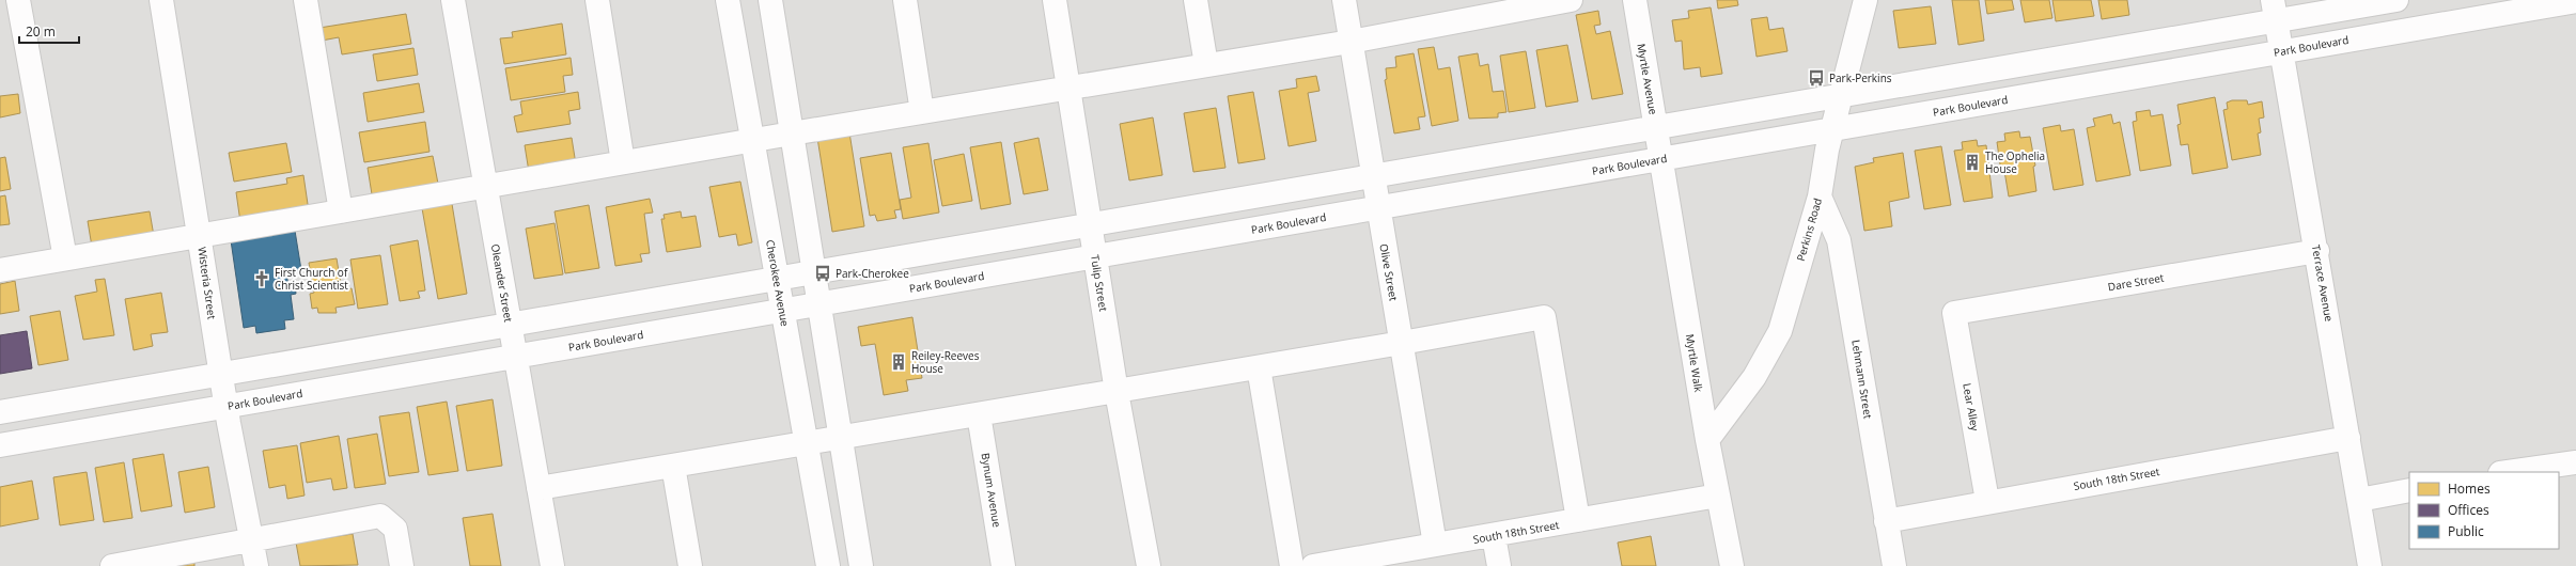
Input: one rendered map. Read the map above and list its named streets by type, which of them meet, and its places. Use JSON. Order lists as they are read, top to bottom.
{
  "streets": {
    "street": [
      "Park Boulevard",
      "Myrtle Avenue",
      "Perkins Road",
      "Olive Street",
      "Dare Street",
      "Wisteria Street",
      "Oleander Street",
      "Cherokee Avenue",
      "Tulip Street",
      "Terrace Avenue",
      "Myrtle Walk",
      "Lehmann Street",
      "Lear Alley",
      "South 18th Street",
      "Bynum Avenue"
    ]
  },
  "crossings": [
    ["Park Boulevard", "Myrtle Avenue"],
    ["Park Boulevard", "Perkins Road"],
    ["Park Boulevard", "Olive Street"],
    ["Park Boulevard", "Wisteria Street"],
    ["Park Boulevard", "Oleander Street"],
    ["Park Boulevard", "Cherokee Avenue"],
    ["Park Boulevard", "Tulip Street"],
    ["Park Boulevard", "Terrace Avenue"],
    ["Park Boulevard", "Myrtle Walk"],
    ["Myrtle Avenue", "Myrtle Walk"],
    ["Perkins Road", "Myrtle Walk"],
    ["Perkins Road", "Lehmann Street"],
    ["Olive Street", "South 18th Street"],
    ["Dare Street", "Terrace Avenue"],
    ["Dare Street", "Lear Alley"],
    ["Terrace Avenue", "South 18th Street"],
    ["Myrtle Walk", "South 18th Street"],
    ["Lehmann Street", "South 18th Street"],
    ["Lear Alley", "South 18th Street"]
  ],
  "places": {
    "bus stop": ["Park-Perkins", "Park-Cherokee"],
    "building": ["The Ophelia House", "Reiley-Reeves House"],
    "church": ["First Church of Christ Scientist"]
  },
  "legend": ["Homes", "Offices", "Public"],
  "scale_bar": "20 m"
}
